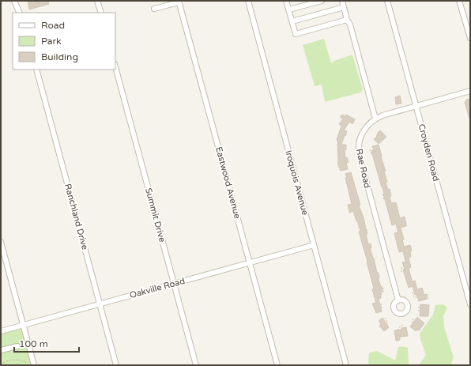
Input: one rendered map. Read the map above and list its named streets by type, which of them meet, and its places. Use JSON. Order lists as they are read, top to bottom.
{
  "streets": {
    "street": [
      "Croyden Road",
      "Rae Road",
      "Eastwood Avenue",
      "Iroquois Avenue",
      "Summit Drive",
      "Ranchland Drive",
      "Oakville Road"
    ]
  },
  "crossings": [
    ["Croyden Road", "Rae Road"],
    ["Eastwood Avenue", "Oakville Road"],
    ["Iroquois Avenue", "Oakville Road"],
    ["Summit Drive", "Oakville Road"],
    ["Ranchland Drive", "Oakville Road"]
  ],
  "legend": ["Road", "Park", "Building"],
  "scale_bar": "100 m"
}
